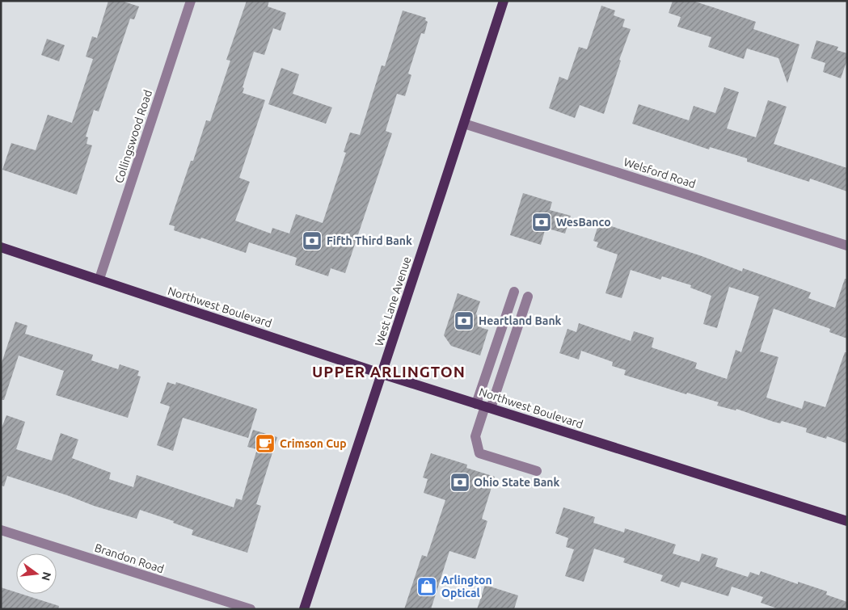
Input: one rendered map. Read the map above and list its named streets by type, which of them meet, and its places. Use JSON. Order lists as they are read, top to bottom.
{
  "streets": {
    "main road": ["West Lane Avenue", "Northwest Boulevard"],
    "street": ["Collingswood Road", "Welsford Road", "Brandon Road"]
  },
  "crossings": [
    ["Collingswood Road", "Northwest Boulevard"],
    ["Welsford Road", "West Lane Avenue"],
    ["West Lane Avenue", "Northwest Boulevard"]
  ],
  "districts": ["UPPER ARLINGTON"],
  "places": {
    "bank": [
      "WesBanco",
      "Fifth Third Bank",
      "Heartland Bank",
      "Ohio State Bank"
    ],
    "cafe": ["Crimson Cup"],
    "shop": ["Arlington Optical"]
  },
  "north": "right"
}
